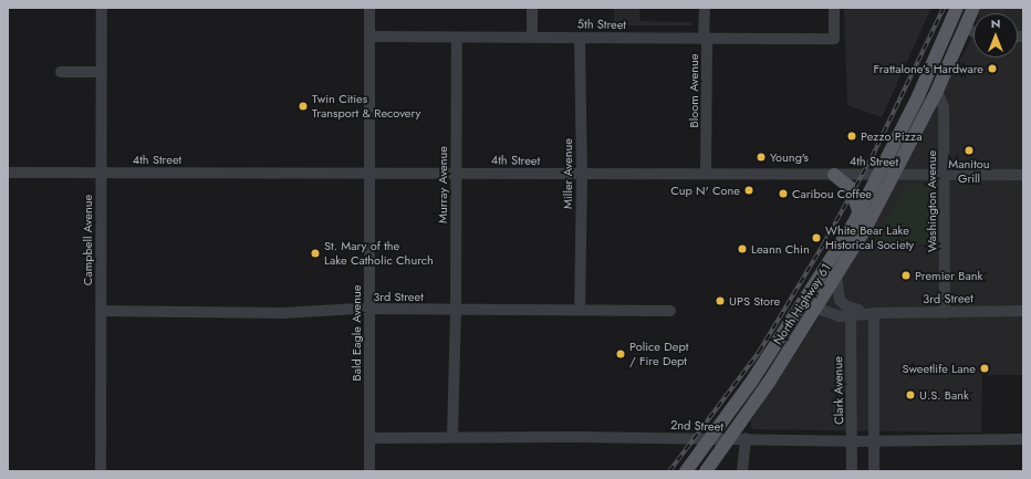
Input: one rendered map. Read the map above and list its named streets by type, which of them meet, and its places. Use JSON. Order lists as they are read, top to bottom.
{
  "streets": {
    "main road": ["North Highway 61"],
    "street": [
      "5th Street",
      "Bloom Avenue",
      "4th Street",
      "Miller Avenue",
      "Murray Avenue",
      "Washington Avenue",
      "Campbell Avenue",
      "3rd Street",
      "Bald Eagle Avenue",
      "Clark Avenue",
      "2nd Street"
    ]
  },
  "crossings": [
    ["5th Street", "Bloom Avenue"],
    ["5th Street", "Miller Avenue"],
    ["5th Street", "Murray Avenue"],
    ["5th Street", "Bald Eagle Avenue"],
    ["Bloom Avenue", "4th Street"],
    ["4th Street", "Miller Avenue"],
    ["4th Street", "Murray Avenue"],
    ["4th Street", "Washington Avenue"],
    ["4th Street", "Campbell Avenue"],
    ["4th Street", "North Highway 61"],
    ["4th Street", "Bald Eagle Avenue"],
    ["Miller Avenue", "3rd Street"],
    ["Murray Avenue", "3rd Street"],
    ["Murray Avenue", "2nd Street"],
    ["Washington Avenue", "3rd Street"],
    ["Washington Avenue", "North Highway 61"],
    ["Campbell Avenue", "3rd Street"],
    ["3rd Street", "North Highway 61"],
    ["3rd Street", "Bald Eagle Avenue"],
    ["3rd Street", "Clark Avenue"],
    ["North Highway 61", "2nd Street"],
    ["Bald Eagle Avenue", "2nd Street"],
    ["Clark Avenue", "2nd Street"]
  ],
  "places": [
    "Frattalone’s Hardware",
    "Twin Cities Transport & Recovery",
    "Pezzo Pizza",
    "Manitou Grill",
    "Young's",
    "Cup N' Cone",
    "Caribou Coffee",
    "White Bear Lake Historical Society",
    "Leann Chin",
    "St. Mary of the Lake Catholic Church",
    "Premier Bank",
    "UPS Store",
    "Police Dept / Fire Dept",
    "Sweetlife Lane",
    "U.S. Bank"
  ],
  "north": "top"
}
